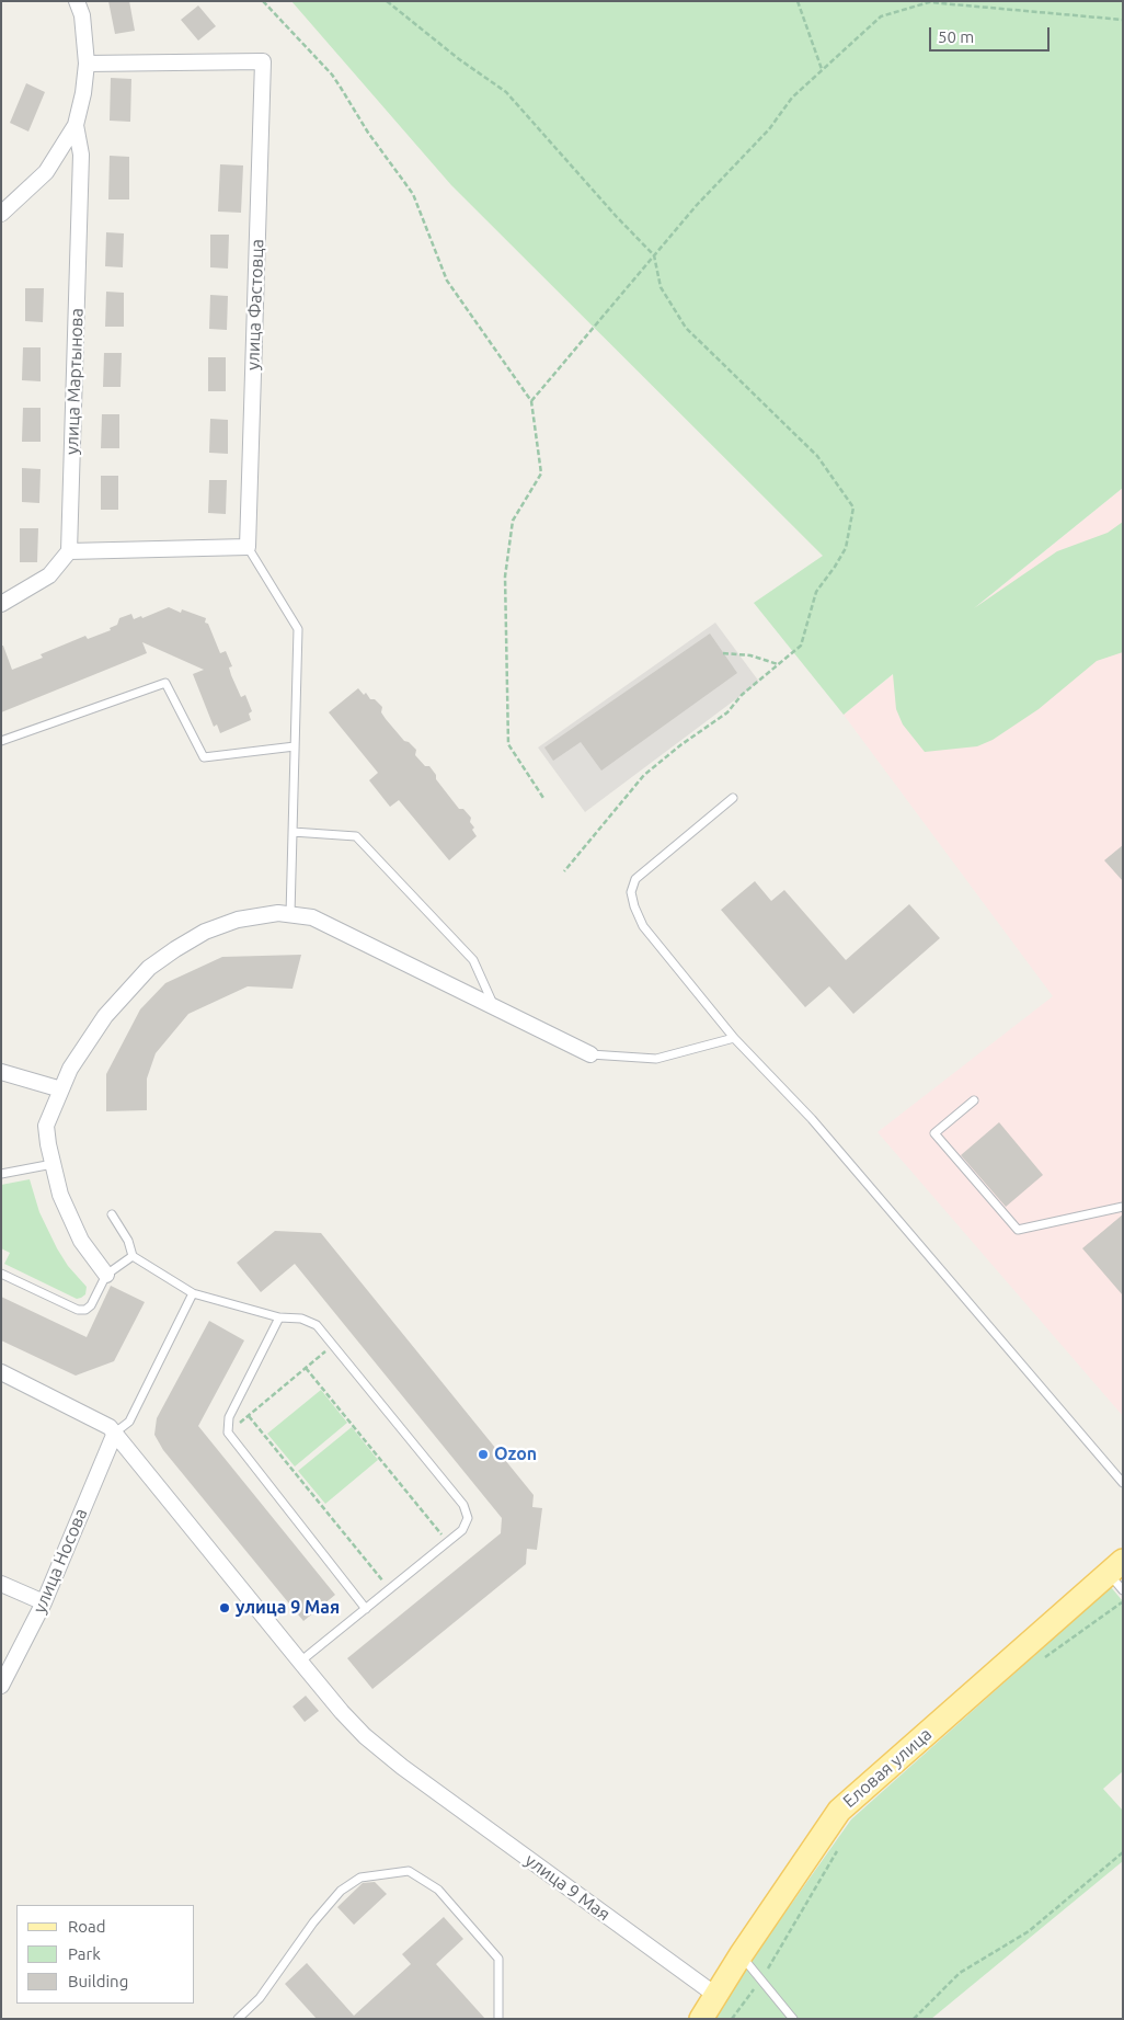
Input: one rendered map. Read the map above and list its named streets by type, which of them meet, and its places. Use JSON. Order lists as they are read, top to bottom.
{
  "streets": {
    "main road": ["Еловая улица"],
    "street": [
      "улица Фастовца",
      "улица Мартынова",
      "улица Носова",
      "улица 9 Мая"
    ]
  },
  "crossings": [
    ["улица Фастовца", "улица Мартынова"],
    ["улица Носова", "улица 9 Мая"],
    ["Еловая улица", "улица 9 Мая"]
  ],
  "places": ["Ozon", "улица 9 Мая"],
  "legend": ["Road", "Park", "Building"],
  "scale_bar": "50 m"
}
